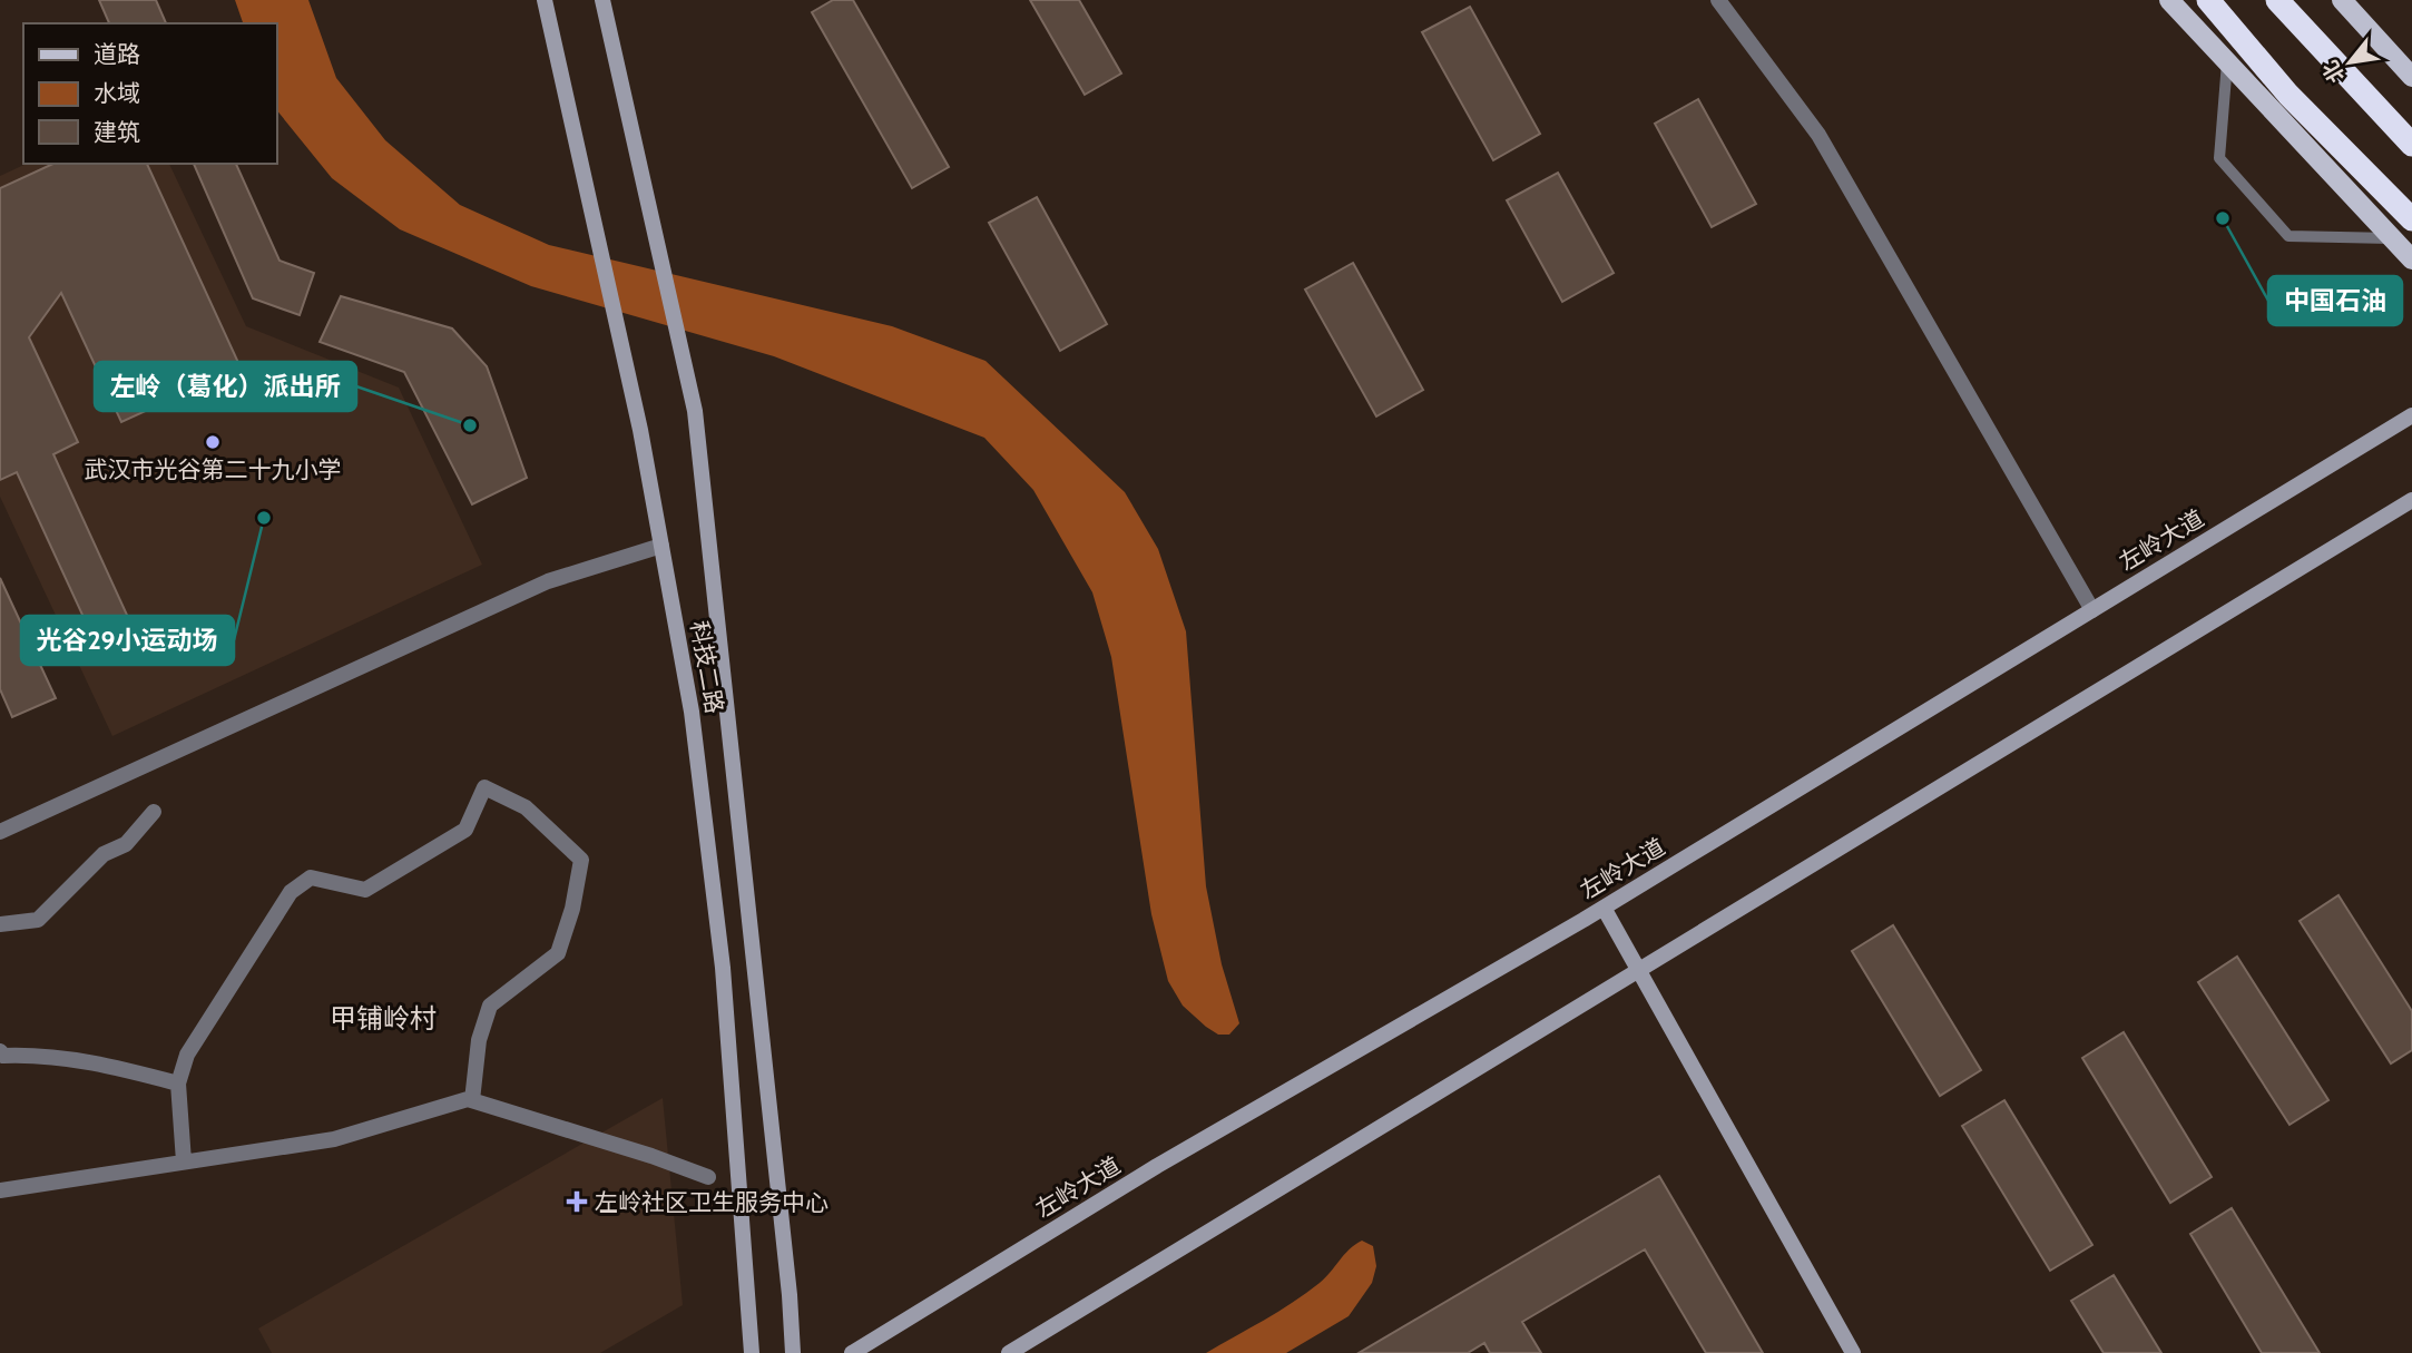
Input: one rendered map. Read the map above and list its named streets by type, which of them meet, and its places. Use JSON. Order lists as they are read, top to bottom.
{
  "streets": {
    "street": ["左岭大道", "科技二路"]
  },
  "districts": ["甲铺岭村"],
  "places": {
    "other": [
      "中国石油",
      "左岭（葛化）派出所",
      "武汉市光谷第二十九小学",
      "光谷29小运动场"
    ],
    "health": ["左岭社区卫生服务中心"]
  },
  "legend": ["道路", "水域", "建筑"],
  "north": "bottom left"
}
